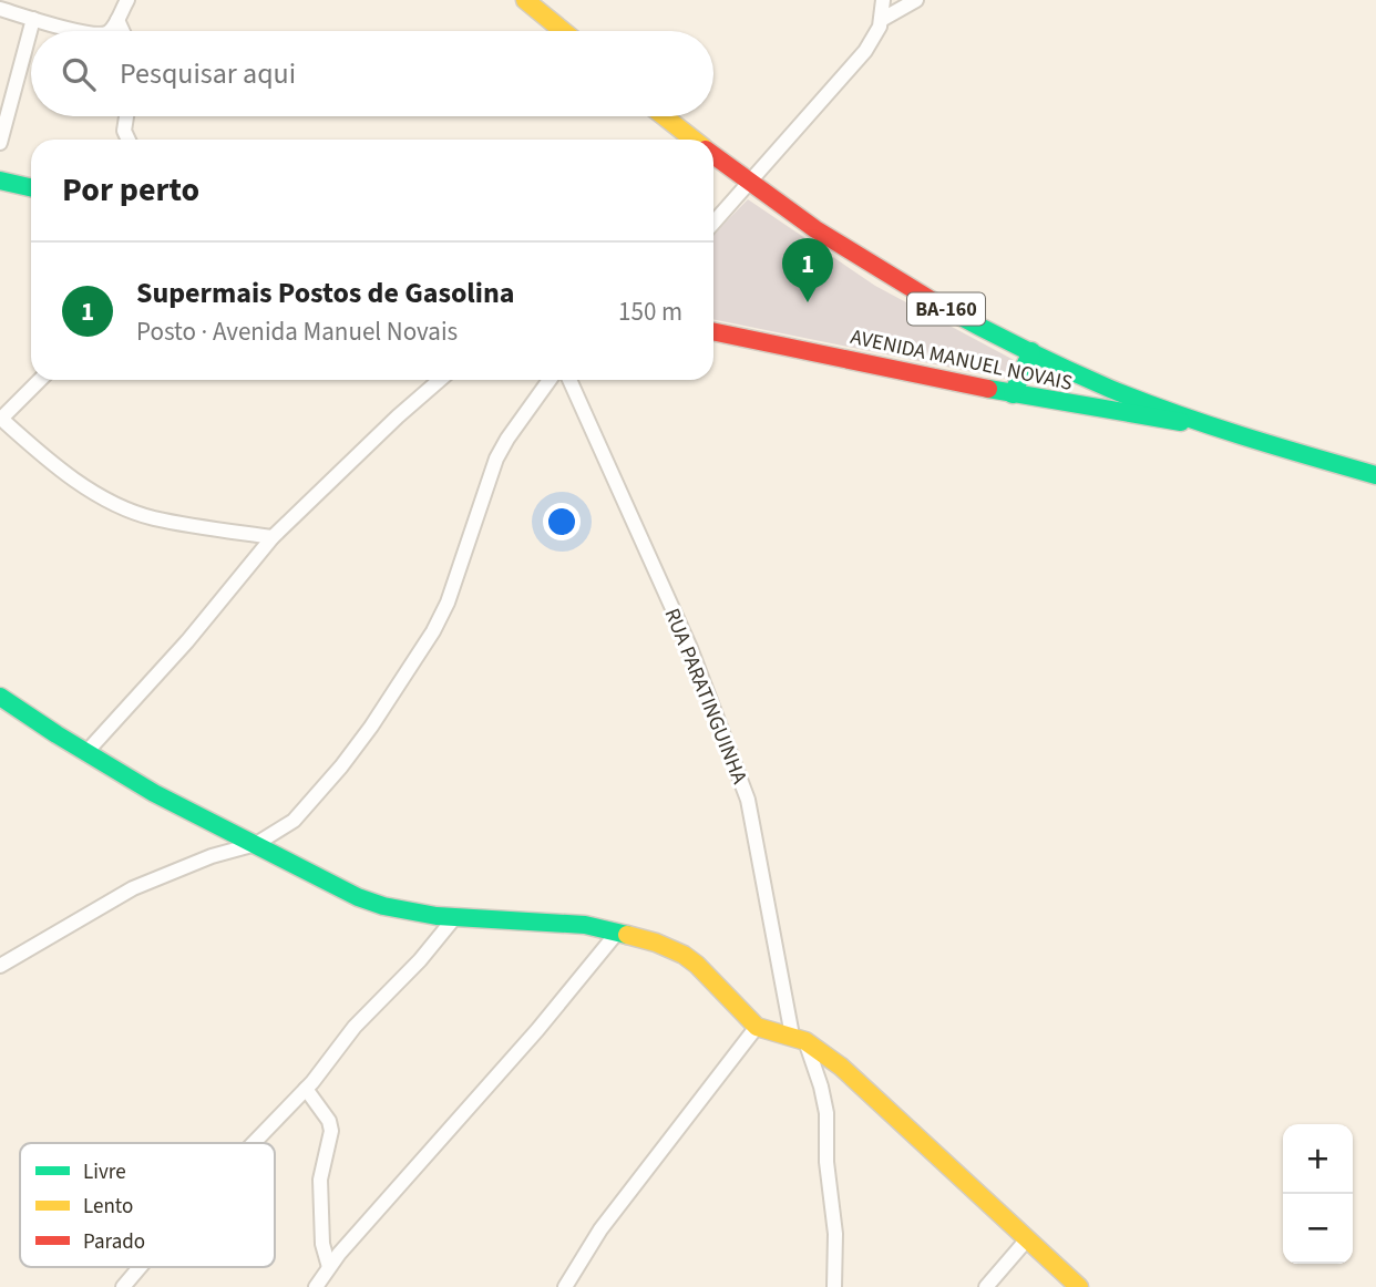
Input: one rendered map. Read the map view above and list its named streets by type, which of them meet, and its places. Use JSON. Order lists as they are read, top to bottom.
{
  "streets": {
    "street": ["BA-160", "AVENIDA MANUEL NOVAIS", "RUA PARATINGUINHA"]
  },
  "crossings": [
    ["BA-160", "AVENIDA MANUEL NOVAIS"]
  ],
  "legend": ["Livre", "Lento", "Parado"],
  "page": {
    "search": "Pesquisar aqui",
    "heading": "Por perto",
    "pins": "1",
    "list": [
      {
        "mark": "1",
        "name": "Supermais Postos de Gasolina",
        "note": "Posto · Avenida Manuel Novais",
        "value": "150 m"
      }
    ],
    "map_buttons": ["+", "−"]
  }
}
